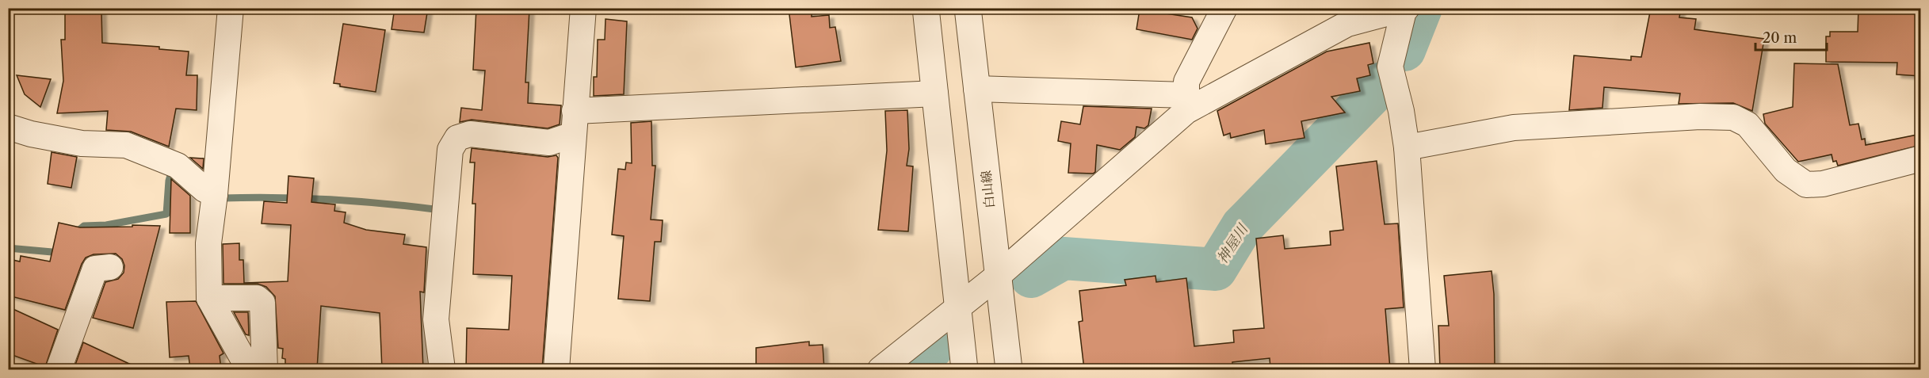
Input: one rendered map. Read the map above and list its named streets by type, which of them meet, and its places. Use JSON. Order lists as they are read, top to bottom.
{
  "streets": {
    "street": ["白山線"]
  },
  "water": ["神屋川"],
  "scale_bar": "20 m"
}
